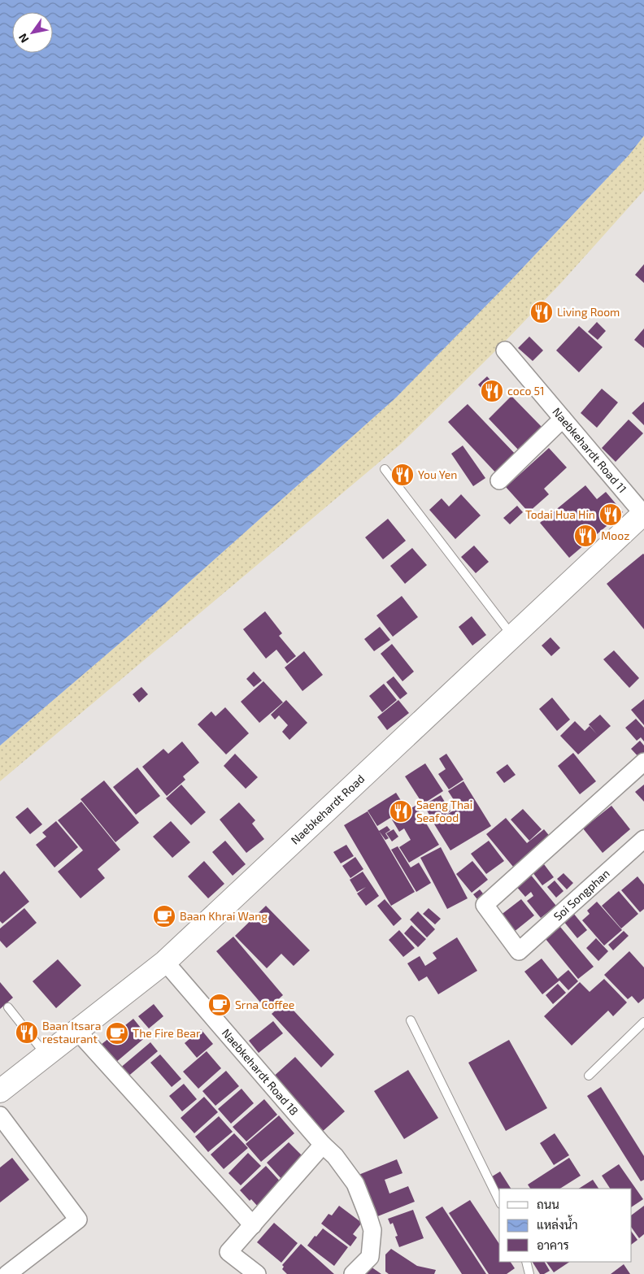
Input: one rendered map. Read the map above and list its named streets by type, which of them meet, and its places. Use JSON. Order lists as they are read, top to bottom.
{
  "streets": {
    "street": [
      "Naebkehardt Road 11",
      "Naebkehardt Road",
      "Soi Songphan",
      "Naebkehardt Road 18"
    ]
  },
  "crossings": [
    ["Naebkehardt Road 11", "Naebkehardt Road"],
    ["Naebkehardt Road", "Naebkehardt Road 18"]
  ],
  "places": {
    "restaurant": [
      "Living Room",
      "coco 51",
      "You Yen",
      "Todai Hua Hin",
      "Mooz",
      "Saeng Thai Seafood",
      "Baan Itsara restaurant"
    ],
    "cafe": ["Baan Khrai Wang", "Srna Coffee", "The Fire Bear"]
  },
  "legend": ["ถนน", "แหล่งน้ำ", "อาคาร"],
  "north": "bottom left"
}
